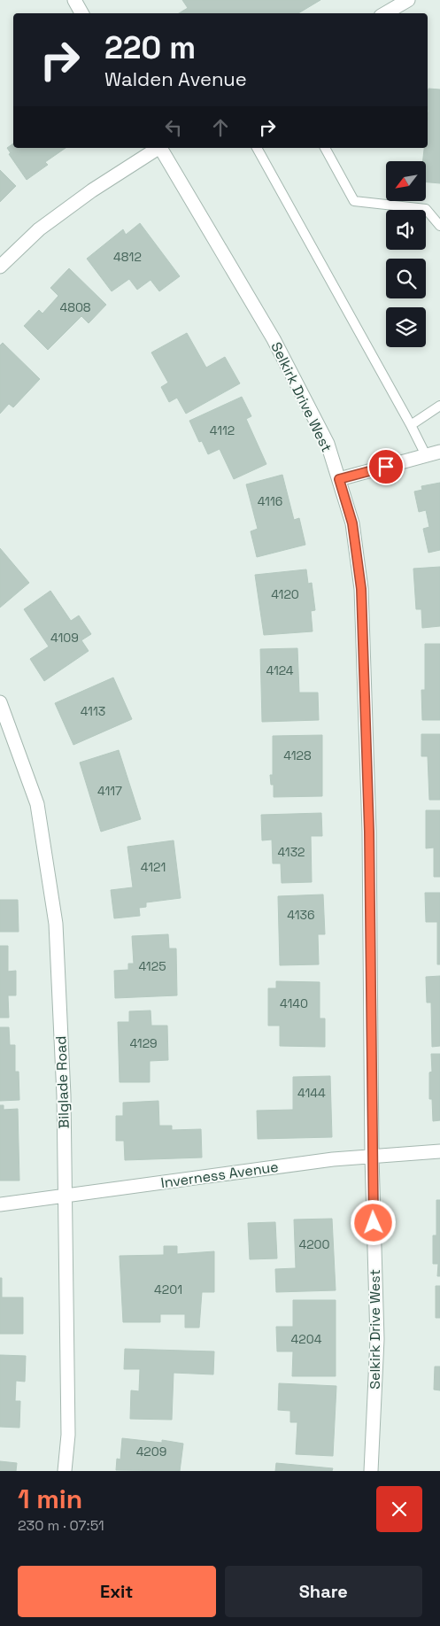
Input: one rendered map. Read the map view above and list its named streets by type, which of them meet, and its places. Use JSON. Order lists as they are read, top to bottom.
{
  "streets": {
    "street": ["Selkirk Drive West", "Bilglade Road", "Inverness Avenue"]
  },
  "crossings": [
    ["Selkirk Drive West", "Inverness Avenue"],
    ["Bilglade Road", "Inverness Avenue"]
  ],
  "house_numbers": [
    "4812",
    "4808",
    "4112",
    "4116",
    "4120",
    "4109",
    "4124",
    "4113",
    "4128",
    "4117",
    "4132",
    "4121",
    "4136",
    "4125",
    "4140",
    "4129",
    "4144",
    "4200",
    "4201",
    "4204",
    "4209"
  ],
  "north": "bottom left",
  "page": {
    "turn": ["220 m", "Walden Avenue"],
    "heading": ["1 min", "230 m · 07:51"],
    "buttons": ["Exit", "Share"]
  }
}
